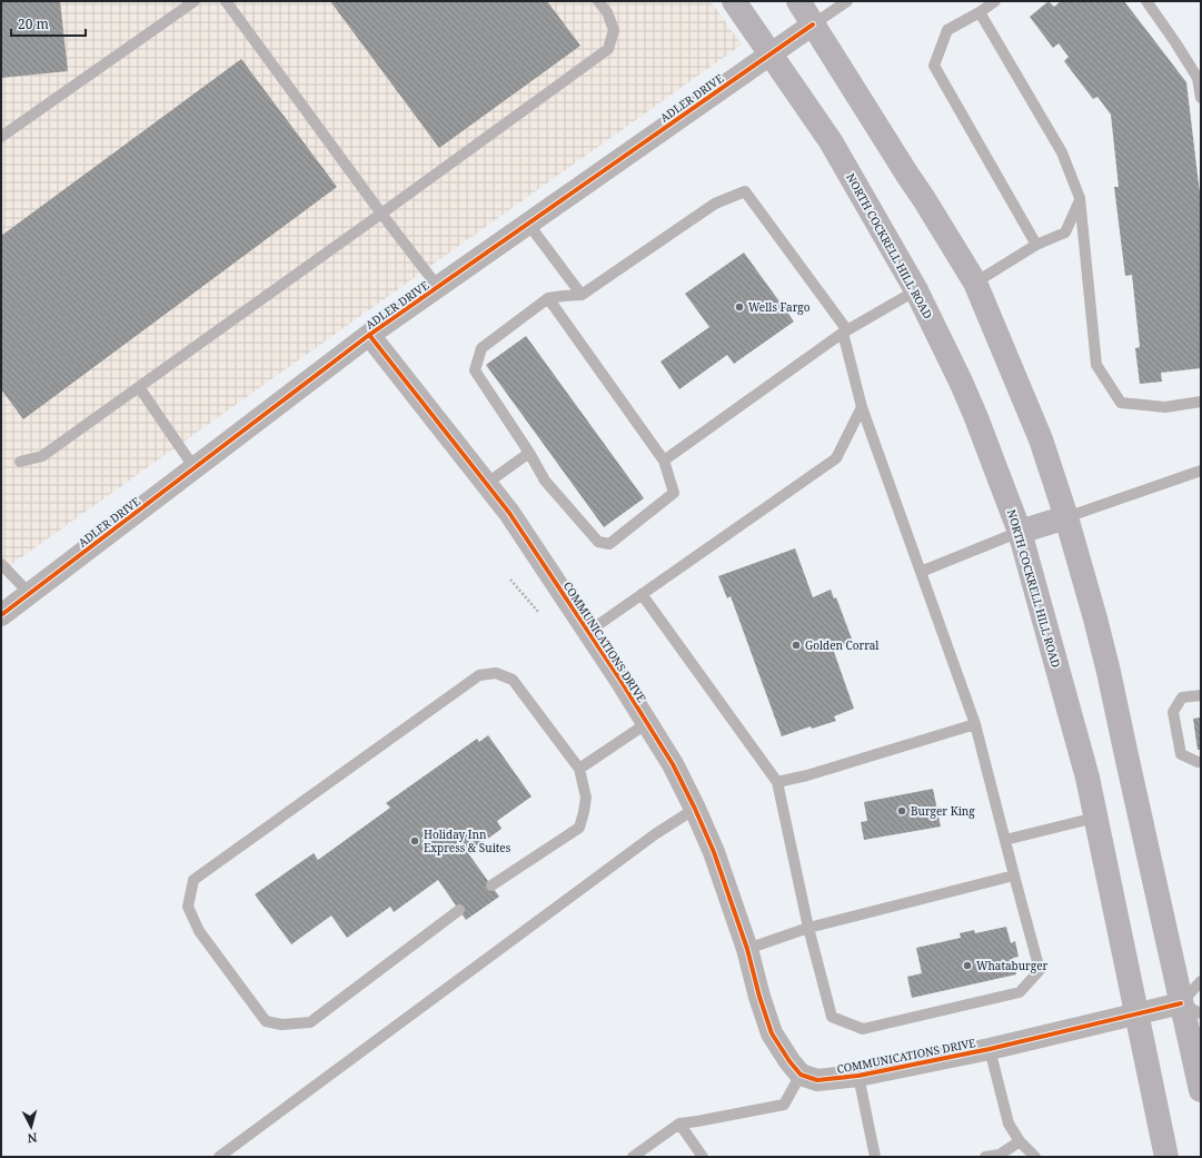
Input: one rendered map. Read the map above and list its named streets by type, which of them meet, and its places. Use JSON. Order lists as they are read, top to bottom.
{
  "streets": {
    "main road": ["NORTH COCKRELL HILL ROAD"],
    "street": ["ADLER DRIVE", "COMMUNICATIONS DRIVE"]
  },
  "crossings": [
    ["ADLER DRIVE", "NORTH COCKRELL HILL ROAD"],
    ["ADLER DRIVE", "COMMUNICATIONS DRIVE"],
    ["NORTH COCKRELL HILL ROAD", "COMMUNICATIONS DRIVE"]
  ],
  "places": [
    "Wells Fargo",
    "Golden Corral",
    "Burger King",
    "Holiday Inn Express & Suites",
    "Whataburger"
  ],
  "scale_bar": "20 m",
  "north": "bottom"
}
